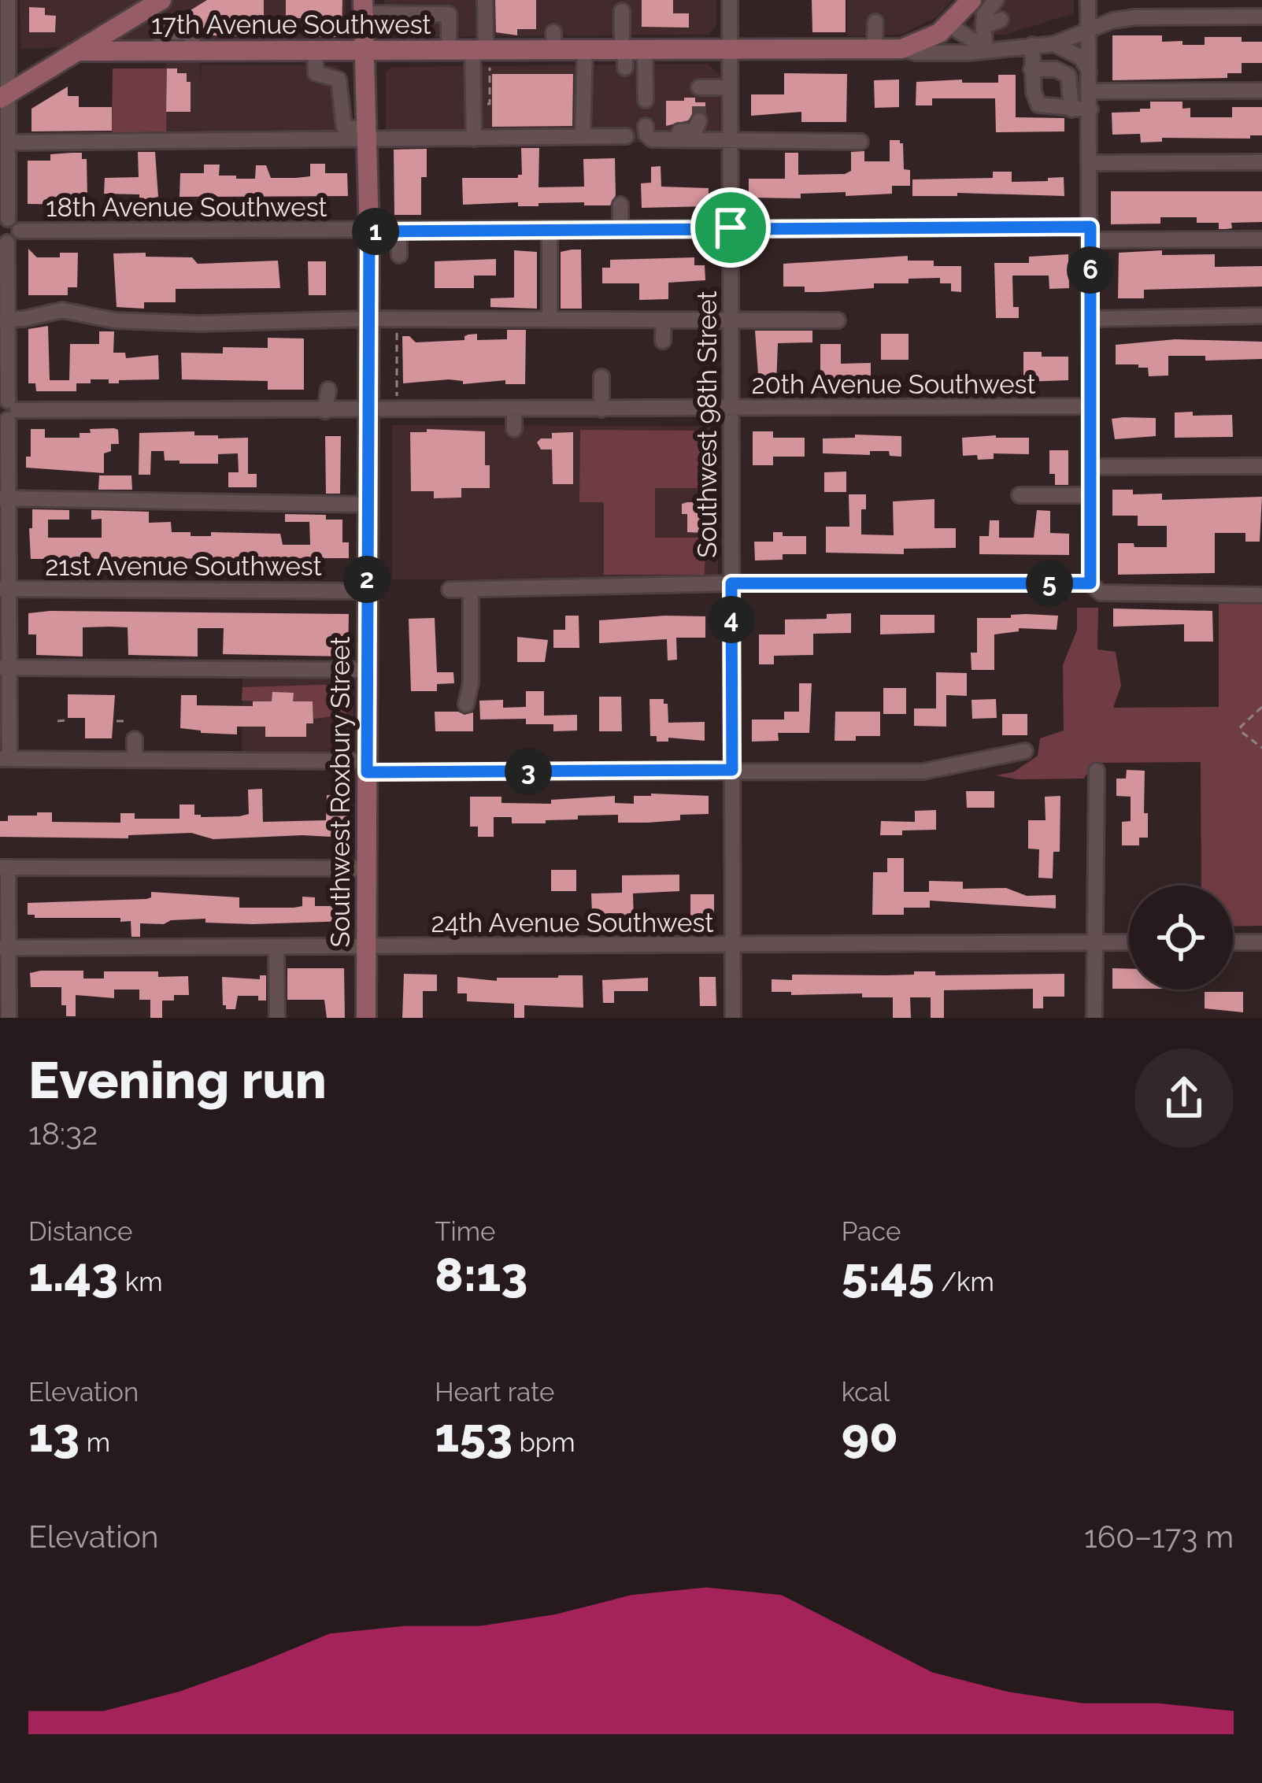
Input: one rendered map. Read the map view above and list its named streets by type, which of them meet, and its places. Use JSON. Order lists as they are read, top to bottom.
{
  "streets": {
    "main road": ["17th Avenue Southwest", "Southwest Roxbury Street"],
    "street": [
      "18th Avenue Southwest",
      "20th Avenue Southwest",
      "Southwest 98th Street",
      "21st Avenue Southwest",
      "24th Avenue Southwest"
    ]
  },
  "crossings": [
    ["17th Avenue Southwest", "Southwest 98th Street"],
    ["17th Avenue Southwest", "Southwest Roxbury Street"],
    ["18th Avenue Southwest", "Southwest 98th Street"],
    ["18th Avenue Southwest", "Southwest Roxbury Street"],
    ["20th Avenue Southwest", "Southwest 98th Street"],
    ["20th Avenue Southwest", "Southwest Roxbury Street"],
    ["Southwest 98th Street", "24th Avenue Southwest"],
    ["21st Avenue Southwest", "Southwest Roxbury Street"],
    ["Southwest Roxbury Street", "24th Avenue Southwest"]
  ],
  "page": {
    "pins": [
      "1",
      "6",
      "2",
      "5",
      "4",
      "3"
    ],
    "heading": ["Evening run", "18:32"],
    "stats": [
      ["Distance", "1.43 km"],
      ["Time", "8:13"],
      ["Pace", "5:45 /km"],
      ["Elevation", "13 m"],
      ["Heart rate", "153 bpm"],
      ["kcal", "90"]
    ],
    "chart": ["Elevation", "160–173 m"]
  }
}
